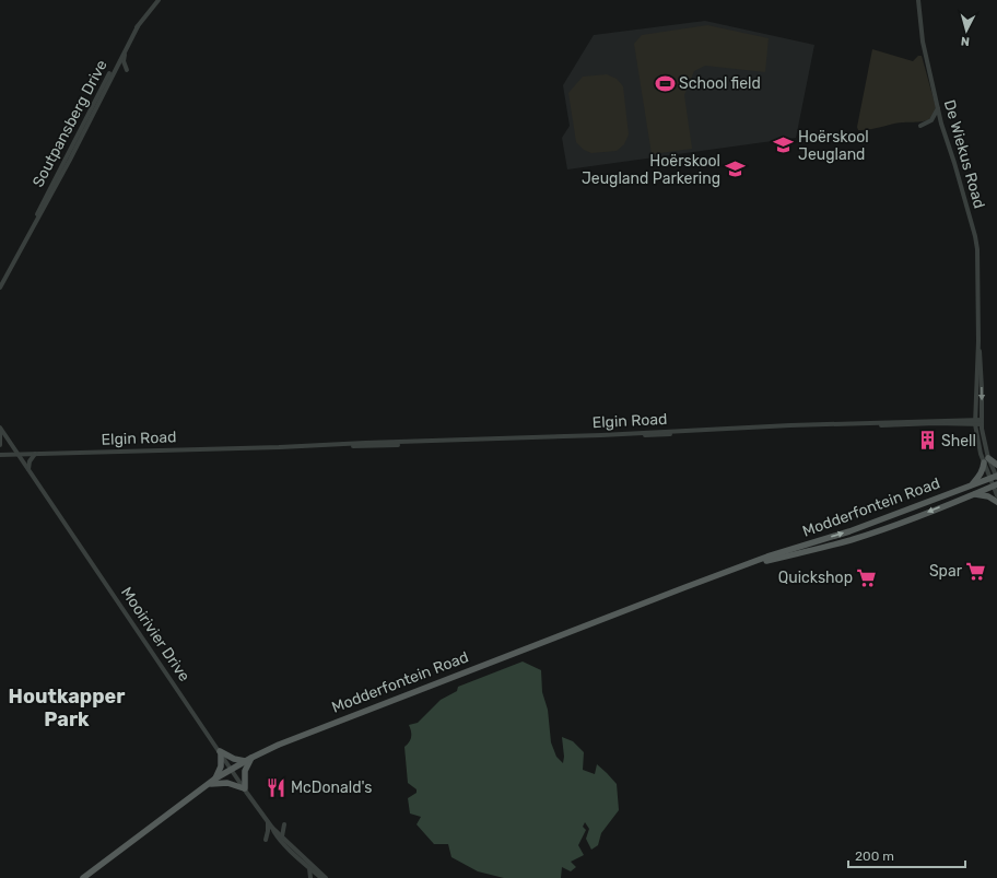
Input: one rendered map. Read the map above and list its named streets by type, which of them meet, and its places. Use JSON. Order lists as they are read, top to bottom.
{
  "streets": {
    "main road": ["Modderfontein Road"],
    "street": [
      "Soutpansberg Drive",
      "De Wiekus Road",
      "Elgin Road",
      "Mooirivier Drive"
    ]
  },
  "crossings": [
    ["De Wiekus Road", "Elgin Road"],
    ["De Wiekus Road", "Modderfontein Road"],
    ["Elgin Road", "Mooirivier Drive"],
    ["Modderfontein Road", "Mooirivier Drive"]
  ],
  "districts": ["Houtkapper Park"],
  "places": {
    "sports": ["School field"],
    "school or university": ["Hoërskool Jeugland", "Hoërskool Jeugland Parkering"],
    "building": ["Shell"],
    "supermarket": ["Spar", "Quickshop"],
    "restaurant": ["McDonald's"]
  },
  "scale_bar": "200 m",
  "north": "bottom"
}
